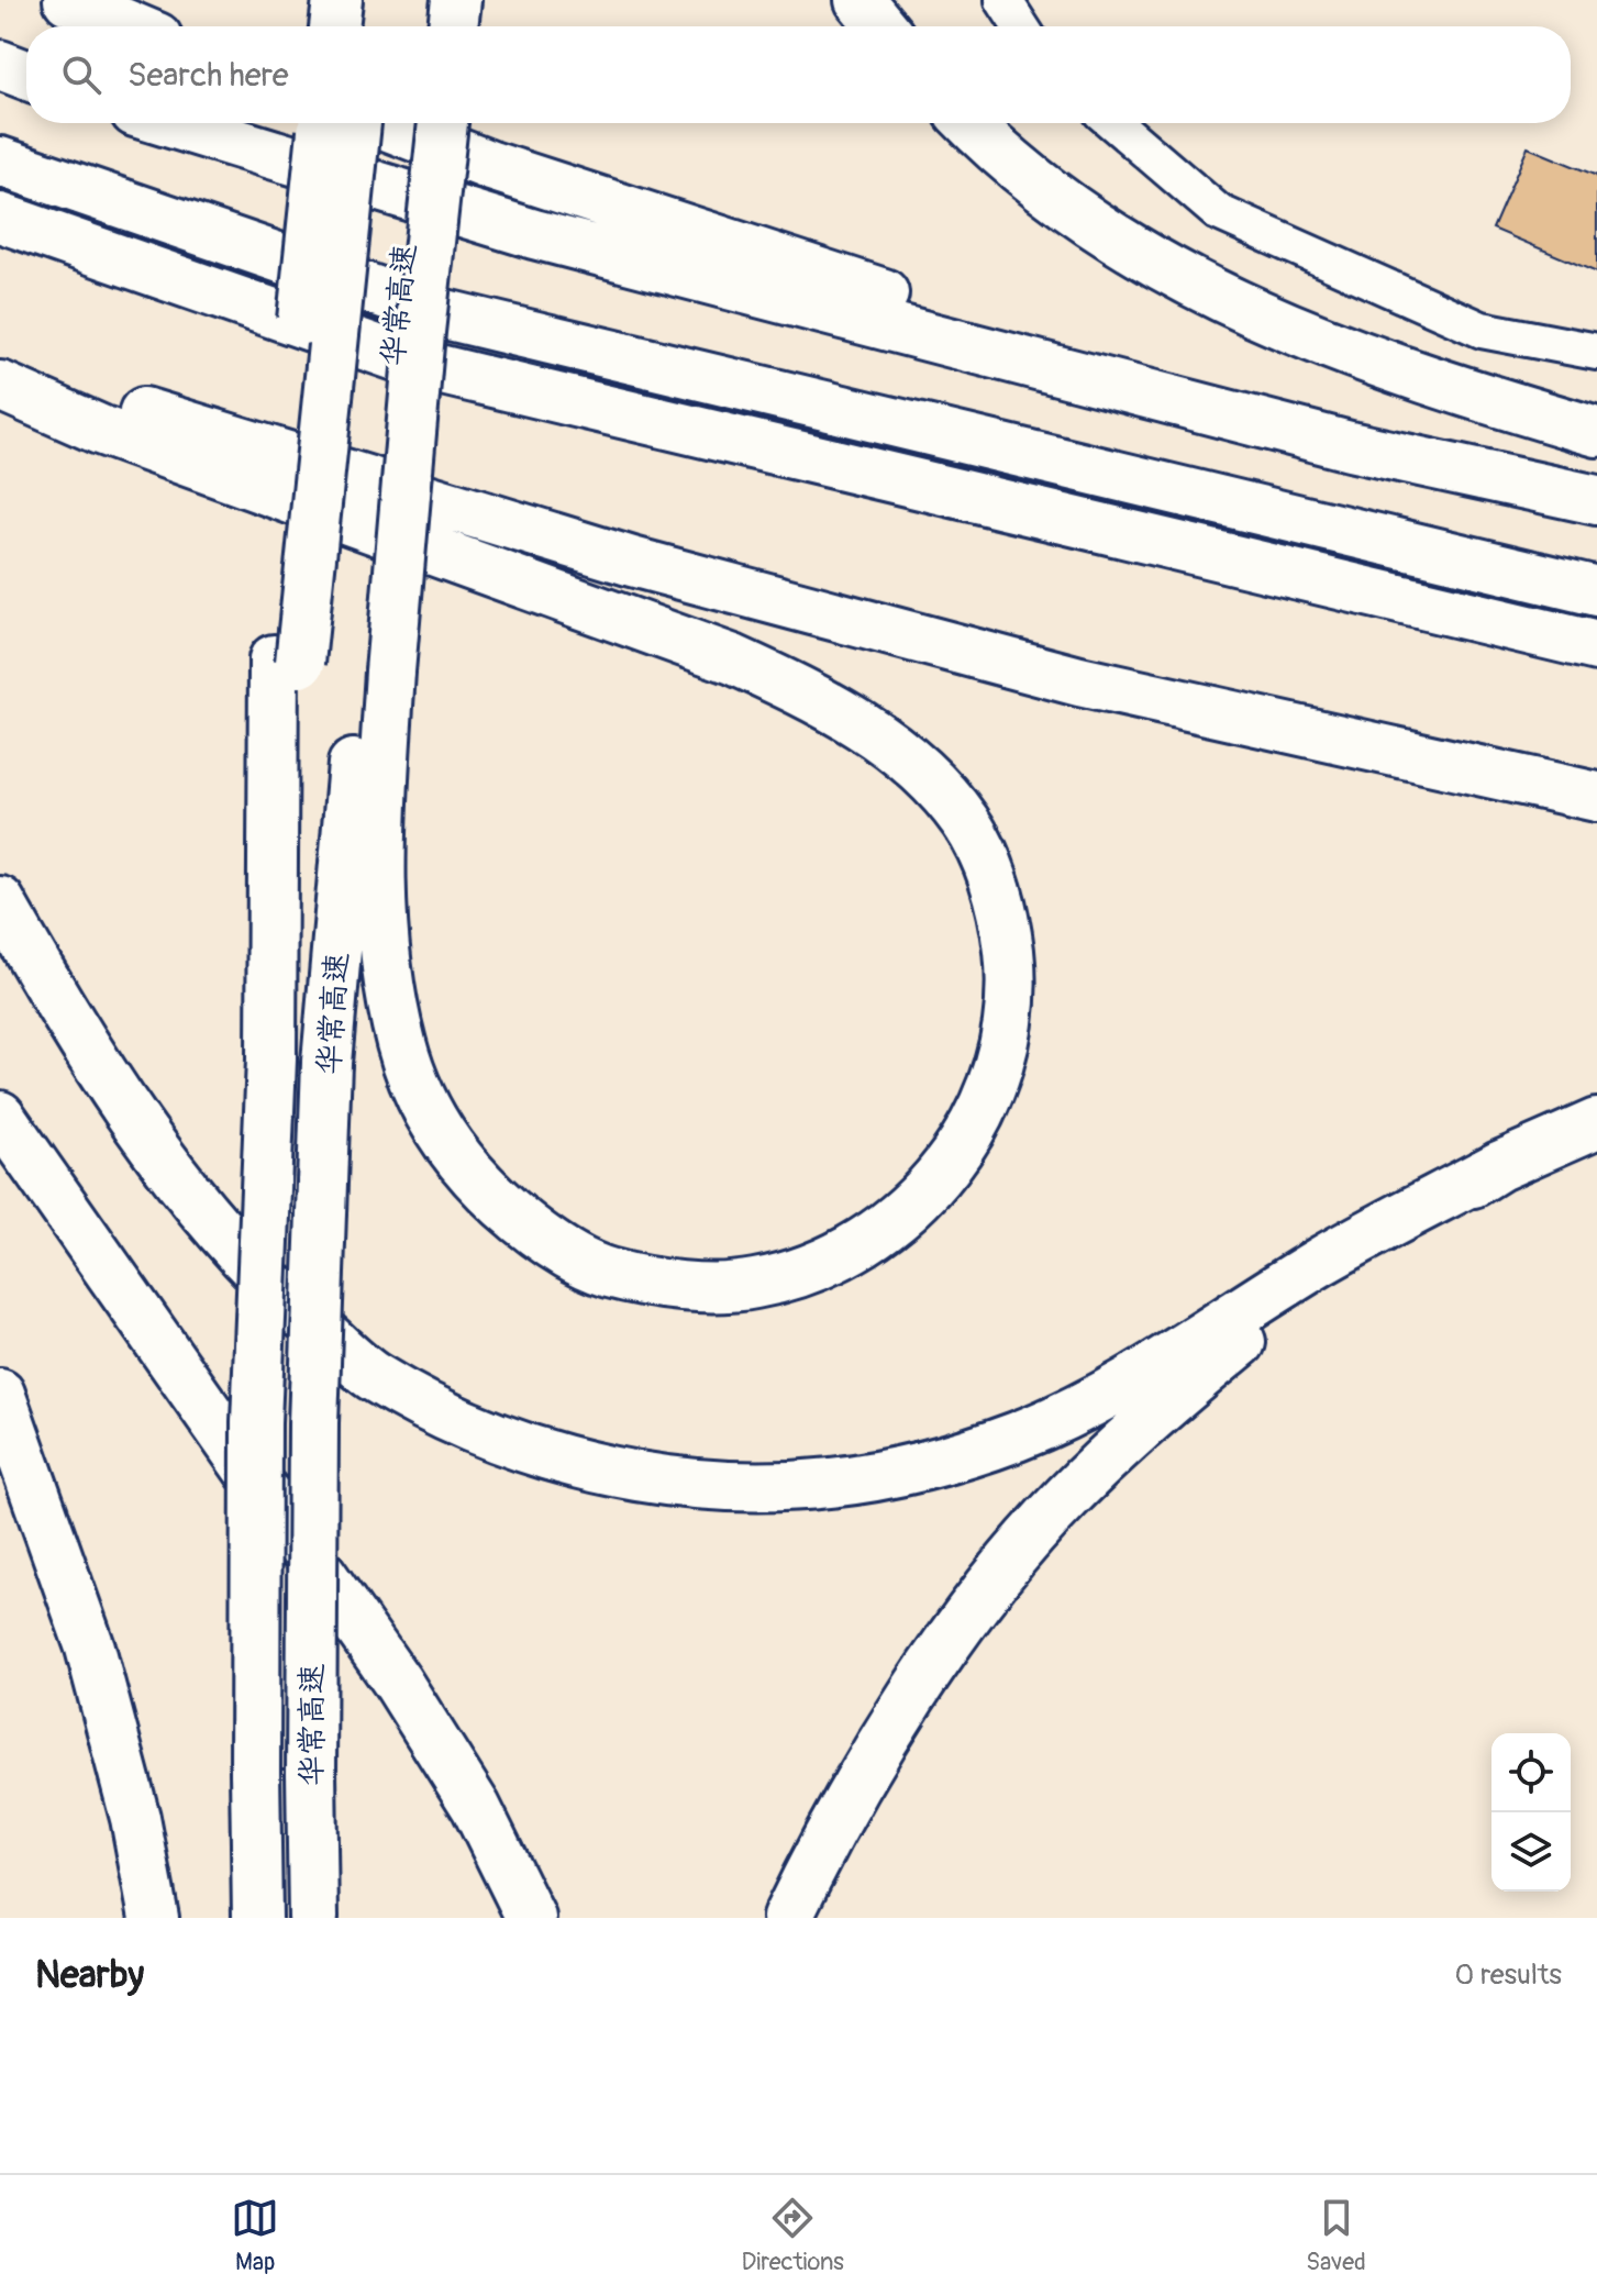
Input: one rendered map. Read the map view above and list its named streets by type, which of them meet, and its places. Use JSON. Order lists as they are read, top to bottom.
{
  "streets": {
    "highway": ["华常高速"]
  },
  "page": {
    "search": "Search here",
    "heading": ["Nearby", "0 results"],
    "nav": ["Map", "Directions", "Saved"]
  }
}
